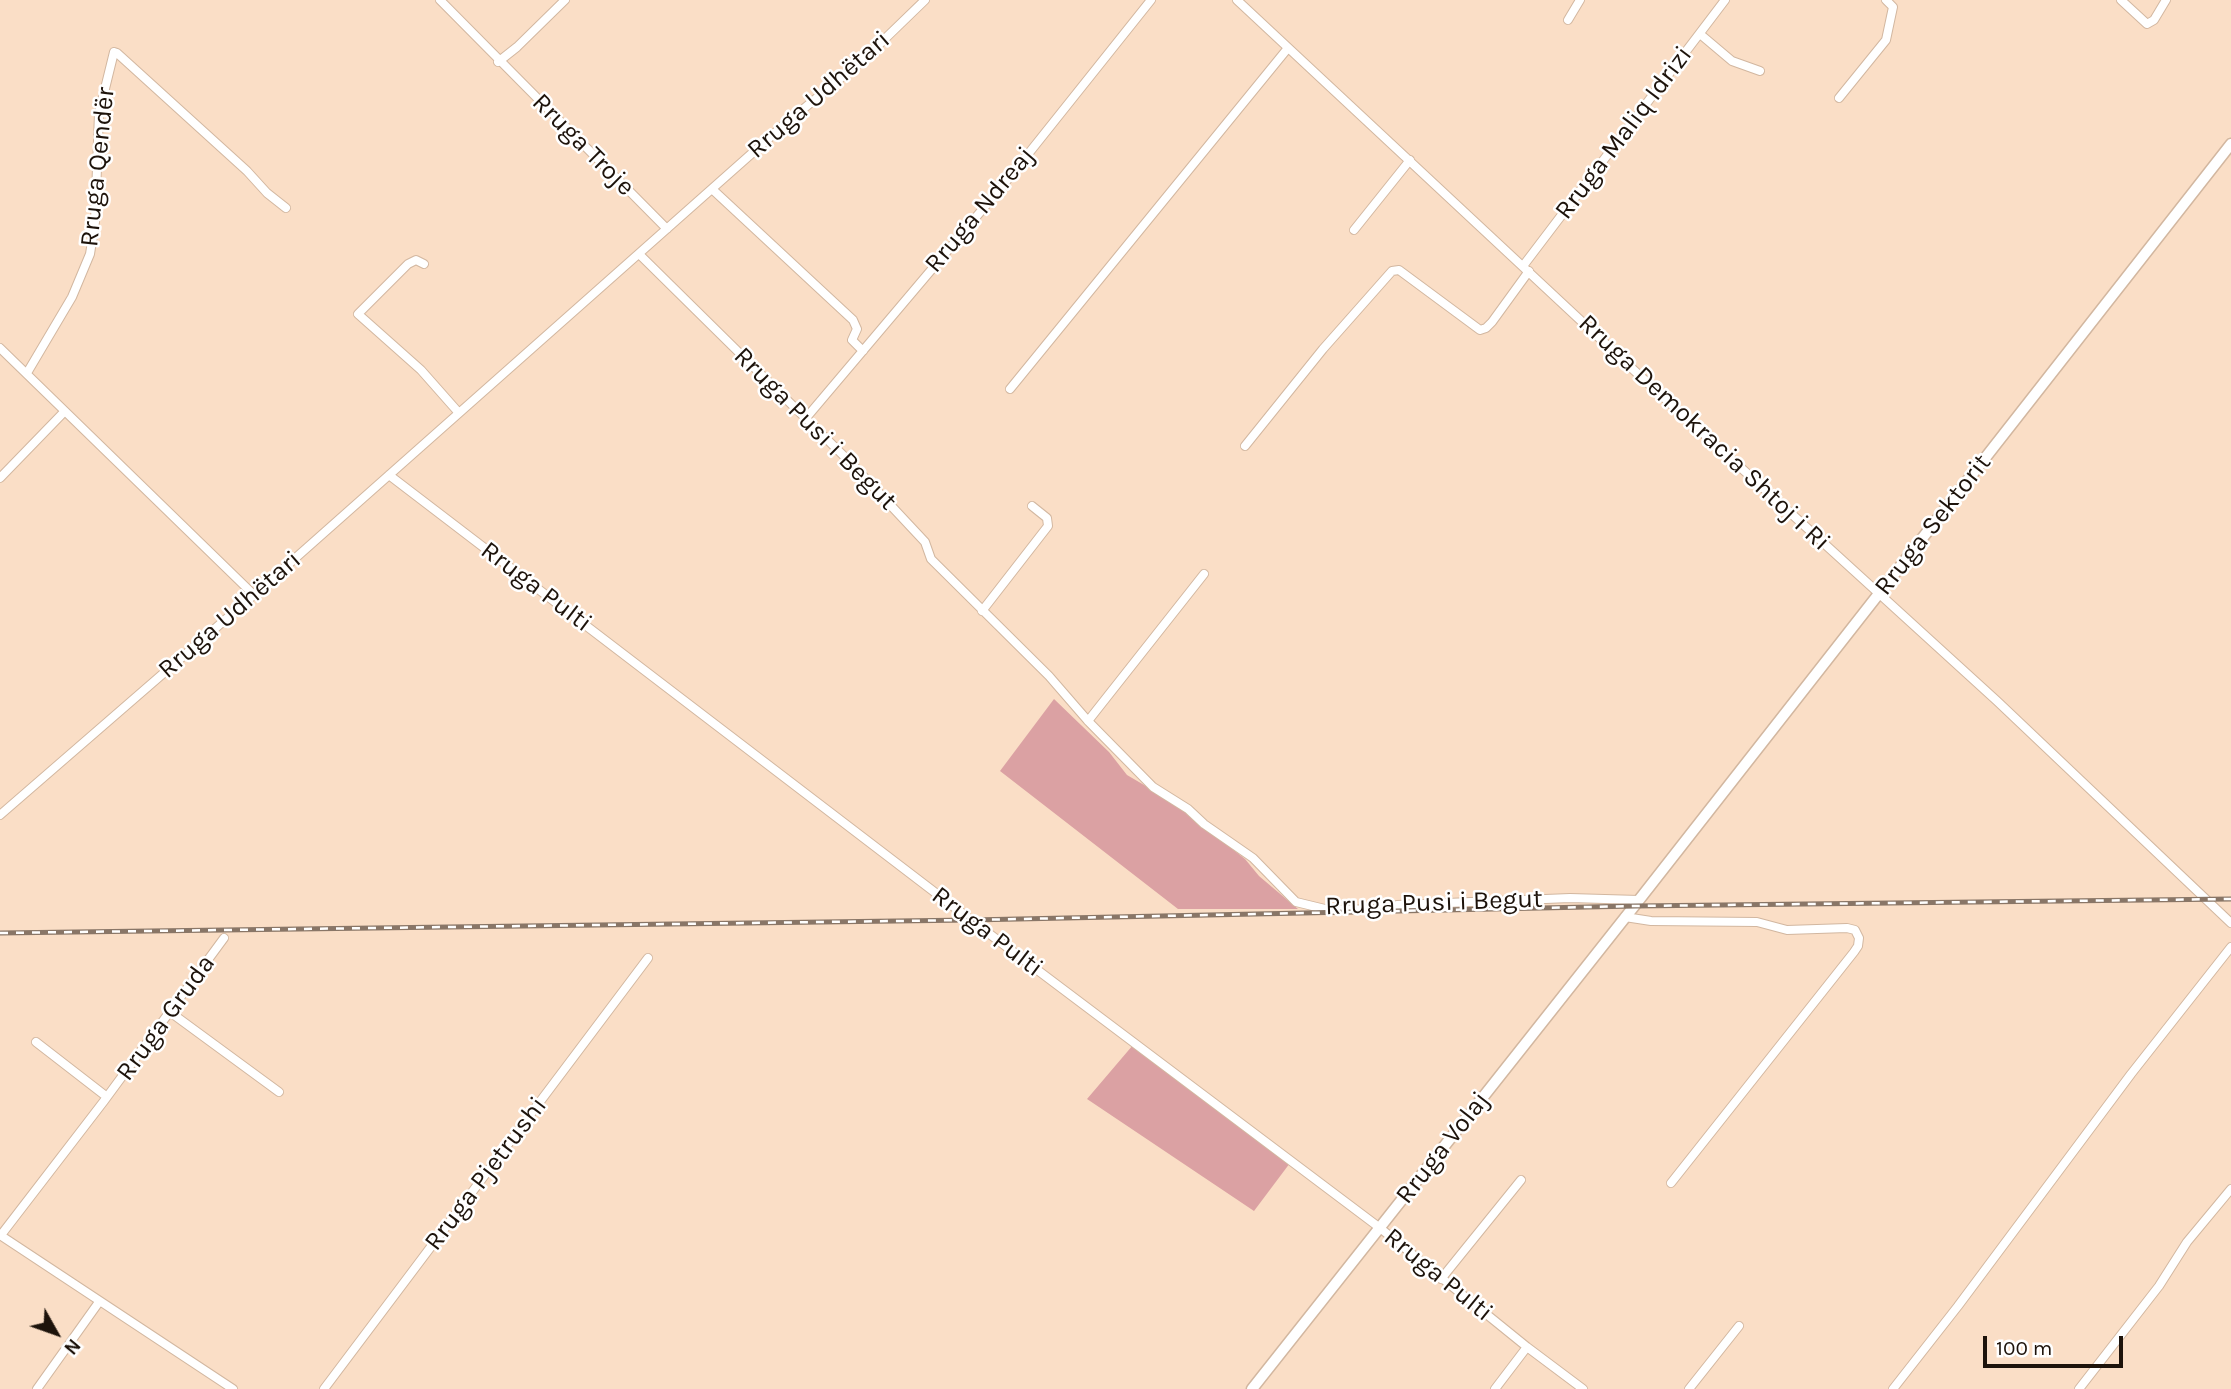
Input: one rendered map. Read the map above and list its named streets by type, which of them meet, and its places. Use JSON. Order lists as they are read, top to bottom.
{
  "streets": {
    "street": [
      "Rruga Udhëtari",
      "Rruga Maliq Idrizi",
      "Rruga Troje",
      "Rruga Qendër",
      "Rruga Ndreaj",
      "Rruga Pusi i Begut",
      "Rruga Demokracia Shtoj i Ri",
      "Rruga Sektorit",
      "Rruga Pulti",
      "Rruga Gruda",
      "Rruga Volaj",
      "Rruga Pjetrushi"
    ]
  },
  "crossings": [
    ["Rruga Udhëtari", "Rruga Troje"],
    ["Rruga Udhëtari", "Rruga Pusi i Begut"],
    ["Rruga Udhëtari", "Rruga Pulti"],
    ["Rruga Maliq Idrizi", "Rruga Demokracia Shtoj i Ri"],
    ["Rruga Ndreaj", "Rruga Pusi i Begut"],
    ["Rruga Pusi i Begut", "Rruga Sektorit"],
    ["Rruga Pusi i Begut", "Rruga Volaj"],
    ["Rruga Demokracia Shtoj i Ri", "Rruga Sektorit"],
    ["Rruga Sektorit", "Rruga Volaj"],
    ["Rruga Pulti", "Rruga Volaj"]
  ],
  "scale_bar": "100 m",
  "north": "bottom right"
}
